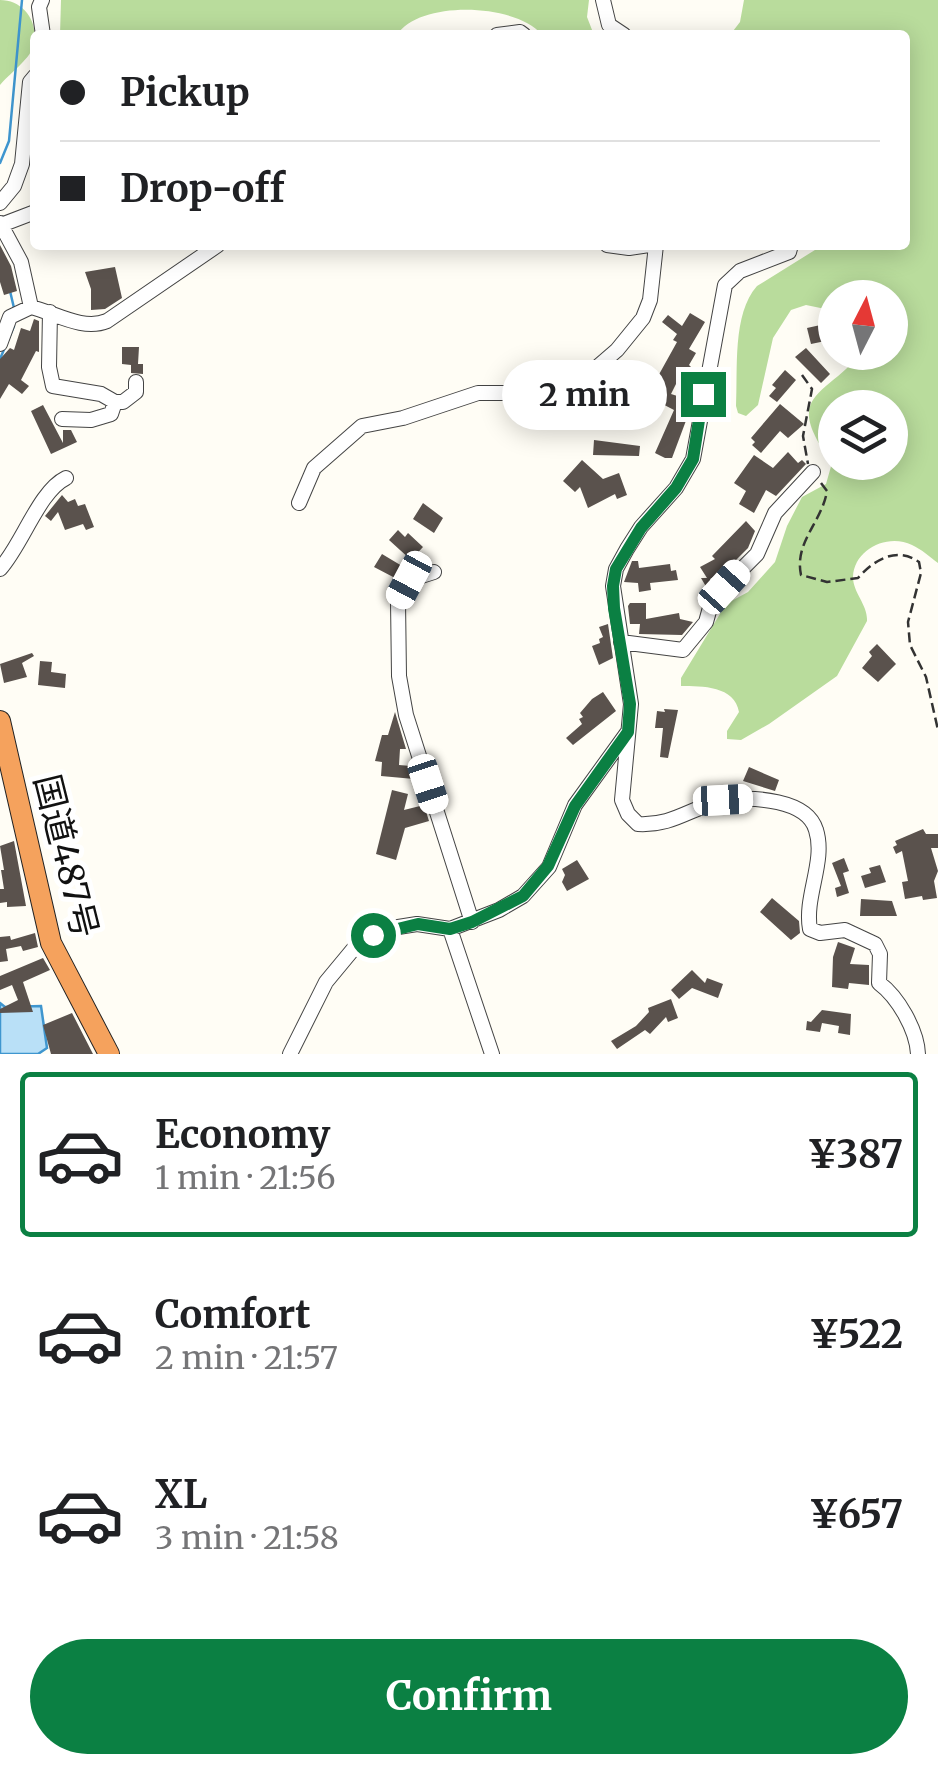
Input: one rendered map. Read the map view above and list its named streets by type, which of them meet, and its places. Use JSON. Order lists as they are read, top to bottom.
{
  "streets": {
    "highway": ["国道487号"]
  },
  "north": "top",
  "page": {
    "banner": ["Pickup", "Drop-off"],
    "bubble": "2 min",
    "list": [
      {
        "name": "Economy",
        "note": "1 min · 21:56",
        "value": "¥387"
      },
      {
        "name": "Comfort",
        "note": "2 min · 21:57",
        "value": "¥522"
      },
      {
        "name": "XL",
        "note": "3 min · 21:58",
        "value": "¥657"
      }
    ],
    "buttons": "Confirm"
  }
}
